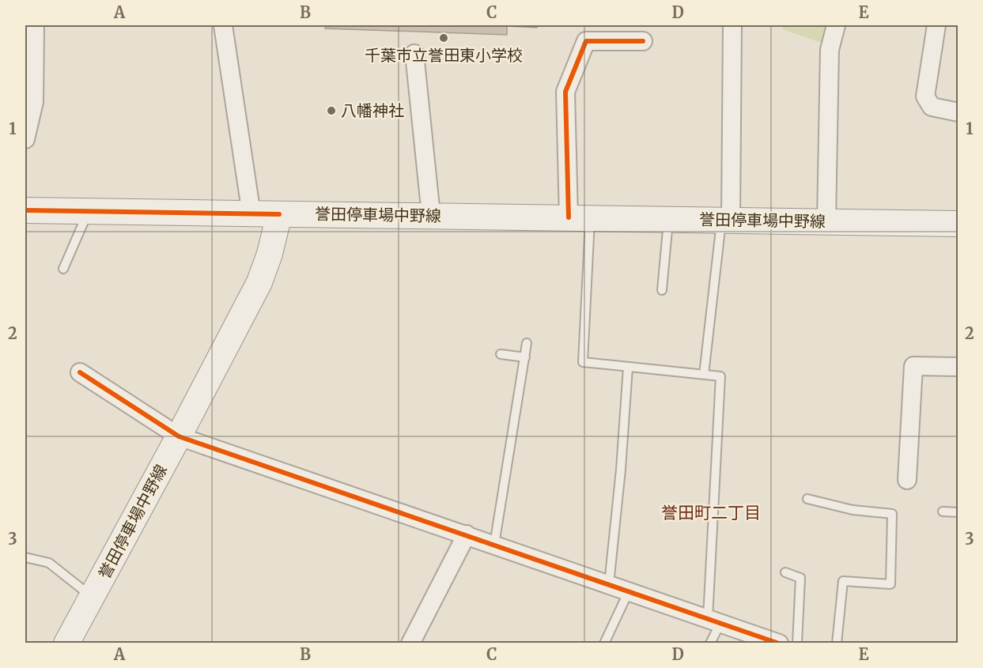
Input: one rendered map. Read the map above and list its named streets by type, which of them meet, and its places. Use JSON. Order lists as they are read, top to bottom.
{
  "streets": {
    "main road": ["誉田停車場中野線"]
  },
  "districts": ["誉田町二丁目"],
  "places": ["千葉市立誉田東小学校", "八幡神社"],
  "grid": {
    "columns": [
      "A",
      "B",
      "C",
      "D",
      "E"
    ],
    "rows": ["1", "2", "3"]
  }
}
